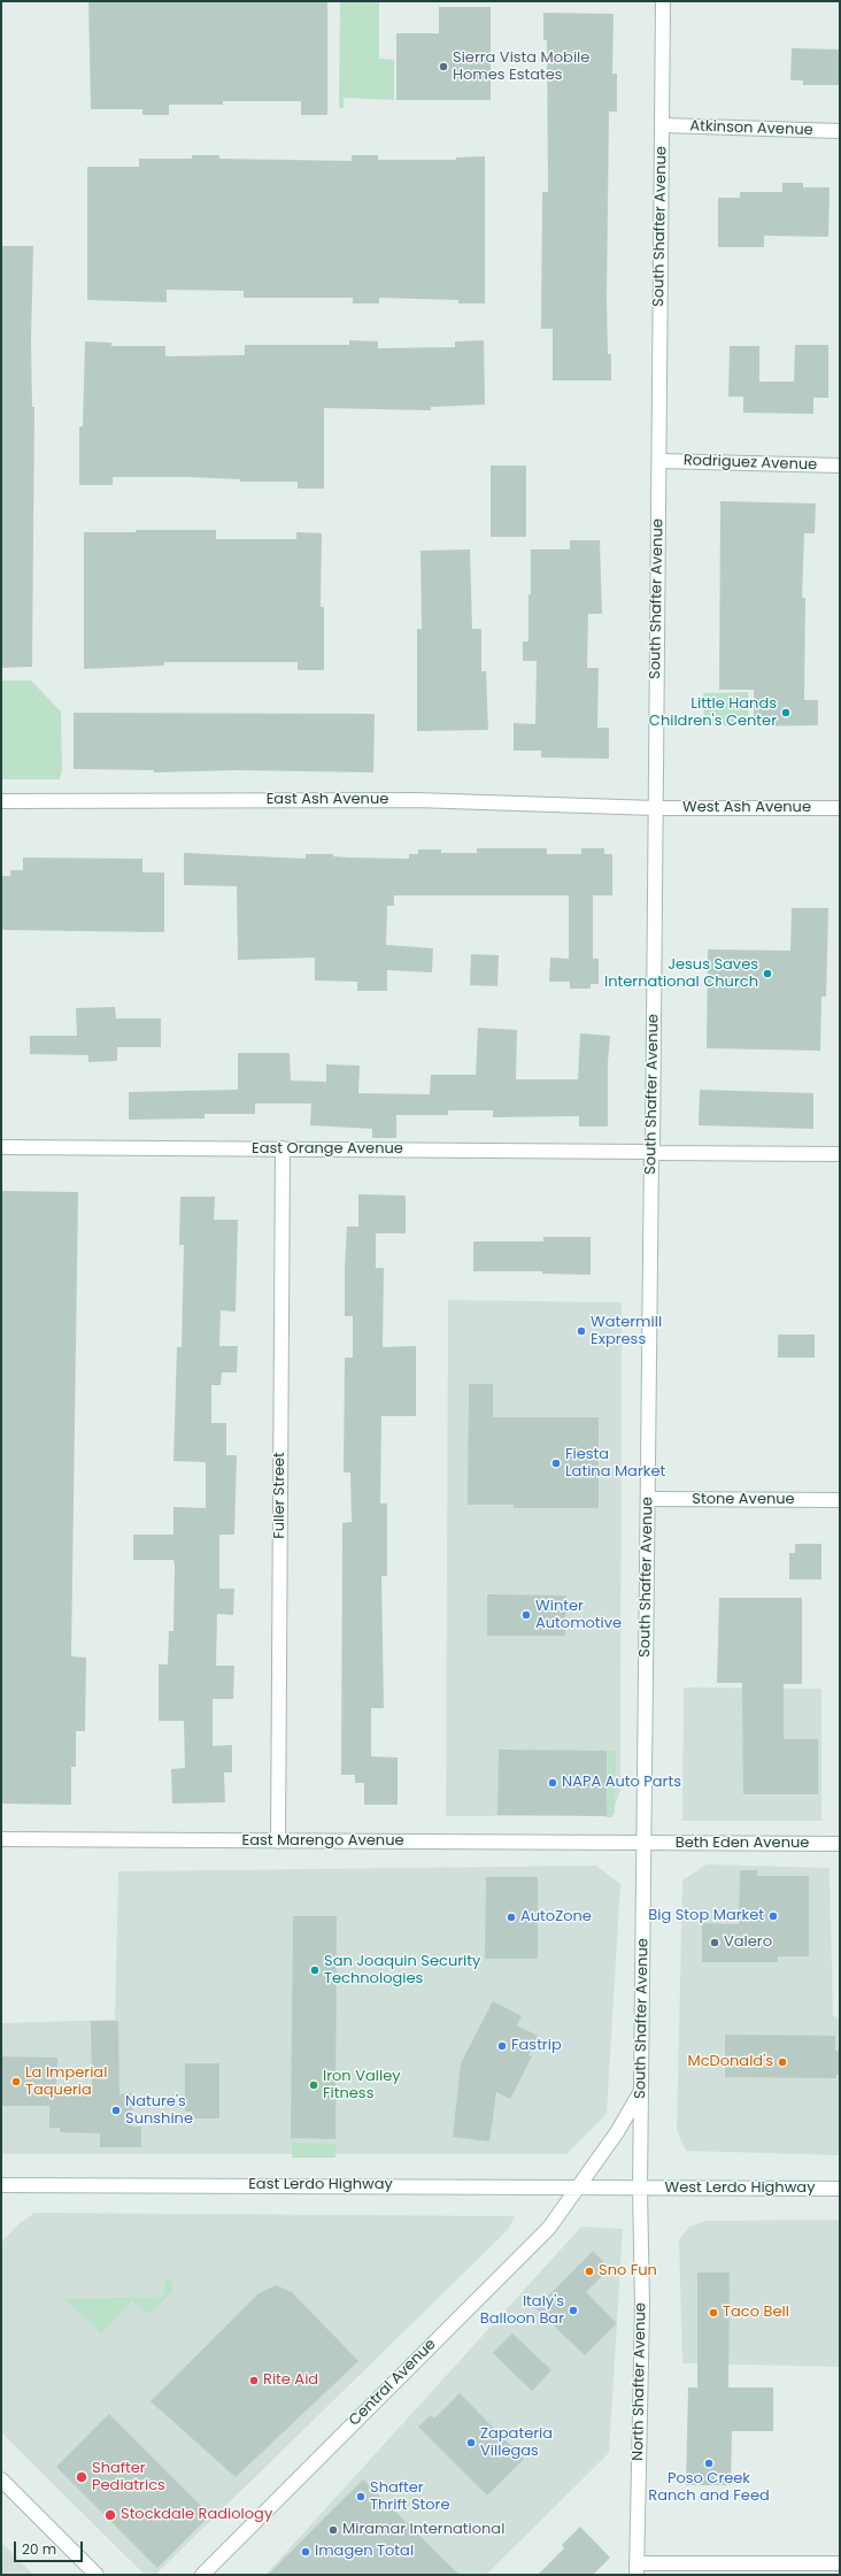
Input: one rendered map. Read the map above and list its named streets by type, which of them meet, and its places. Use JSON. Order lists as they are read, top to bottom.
{
  "streets": {
    "street": [
      "Atkinson Avenue",
      "South Shafter Avenue",
      "Rodriguez Avenue",
      "East Ash Avenue",
      "West Ash Avenue",
      "East Orange Avenue",
      "Fuller Street",
      "Stone Avenue",
      "East Marengo Avenue",
      "Beth Eden Avenue",
      "East Lerdo Highway",
      "West Lerdo Highway",
      "North Shafter Avenue",
      "Central Avenue"
    ]
  },
  "crossings": [
    ["Atkinson Avenue", "South Shafter Avenue"],
    ["South Shafter Avenue", "Rodriguez Avenue"],
    ["South Shafter Avenue", "East Ash Avenue"],
    ["South Shafter Avenue", "West Ash Avenue"],
    ["South Shafter Avenue", "East Orange Avenue"],
    ["South Shafter Avenue", "Stone Avenue"],
    ["South Shafter Avenue", "East Marengo Avenue"],
    ["South Shafter Avenue", "Beth Eden Avenue"],
    ["South Shafter Avenue", "East Lerdo Highway"],
    ["South Shafter Avenue", "West Lerdo Highway"],
    ["South Shafter Avenue", "North Shafter Avenue"],
    ["South Shafter Avenue", "Central Avenue"],
    ["East Ash Avenue", "West Ash Avenue"],
    ["East Orange Avenue", "Fuller Street"],
    ["Fuller Street", "East Marengo Avenue"],
    ["East Marengo Avenue", "Beth Eden Avenue"],
    ["East Lerdo Highway", "West Lerdo Highway"],
    ["East Lerdo Highway", "North Shafter Avenue"],
    ["East Lerdo Highway", "Central Avenue"],
    ["West Lerdo Highway", "North Shafter Avenue"]
  ],
  "places": [
    "Sierra Vista Mobile Homes Estates",
    "Little Hands Children's Center",
    "Jesus Saves International Church",
    "Watermill Express",
    "Fiesta Latina Market",
    "Winter Automotive",
    "NAPA Auto Parts",
    "Big Stop Market",
    "AutoZone",
    "Valero",
    "San Joaquin Security Technologies",
    "Fastrip",
    "McDonald's",
    "La Imperial Taqueria",
    "Iron Valley Fitness",
    "Nature's Sunshine",
    "Sno Fun",
    "Italy's Balloon Bar",
    "Taco Bell",
    "Rite Aid",
    "Zapateria Villegas",
    "Poso Creek Ranch and Feed",
    "Shafter Pediatrics",
    "Shafter Thrift Store",
    "Stockdale Radiology",
    "Miramar International",
    "Imagen Total"
  ],
  "scale_bar": "20 m"
}
